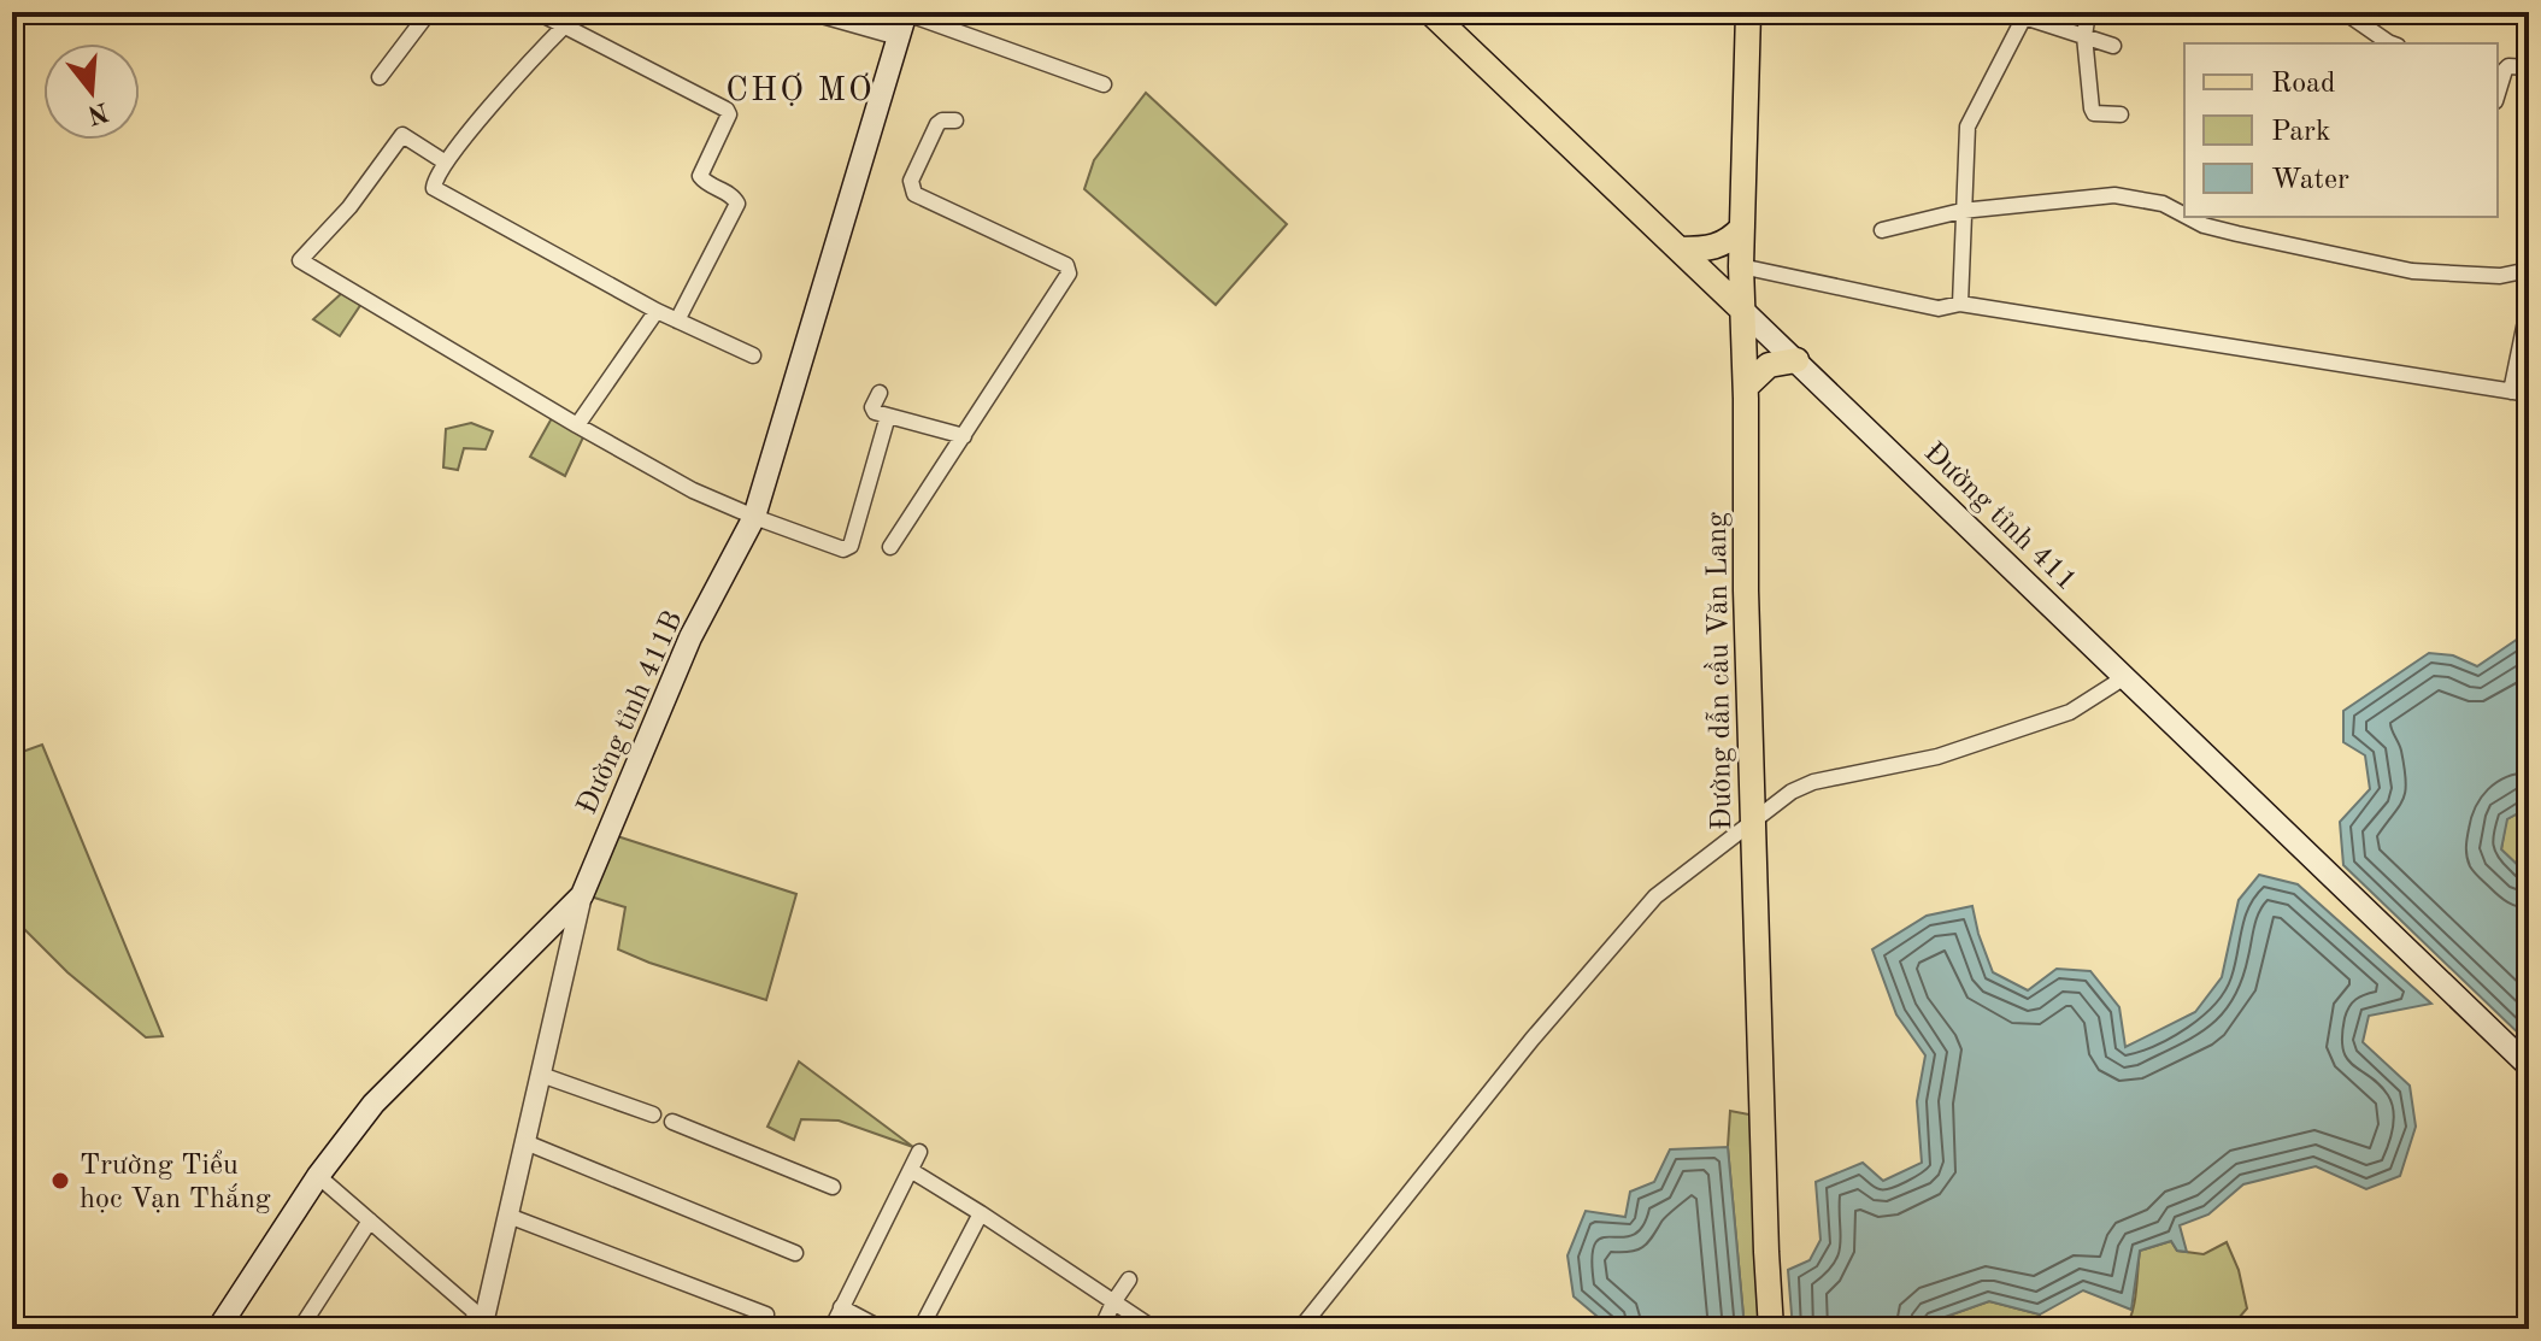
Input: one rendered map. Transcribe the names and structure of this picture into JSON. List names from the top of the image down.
{
  "streets": {
    "main road": ["Đường tỉnh 411", "Đường dẫn cầu Văn Lang", "Đường tỉnh 411B"]
  },
  "crossings": [
    ["Đường tỉnh 411", "Đường dẫn cầu Văn Lang"]
  ],
  "districts": ["CHỢ MƠ"],
  "places": ["Trường Tiểu học Vạn Thắng"],
  "legend": ["Road", "Park", "Water"],
  "north": "bottom"
}
